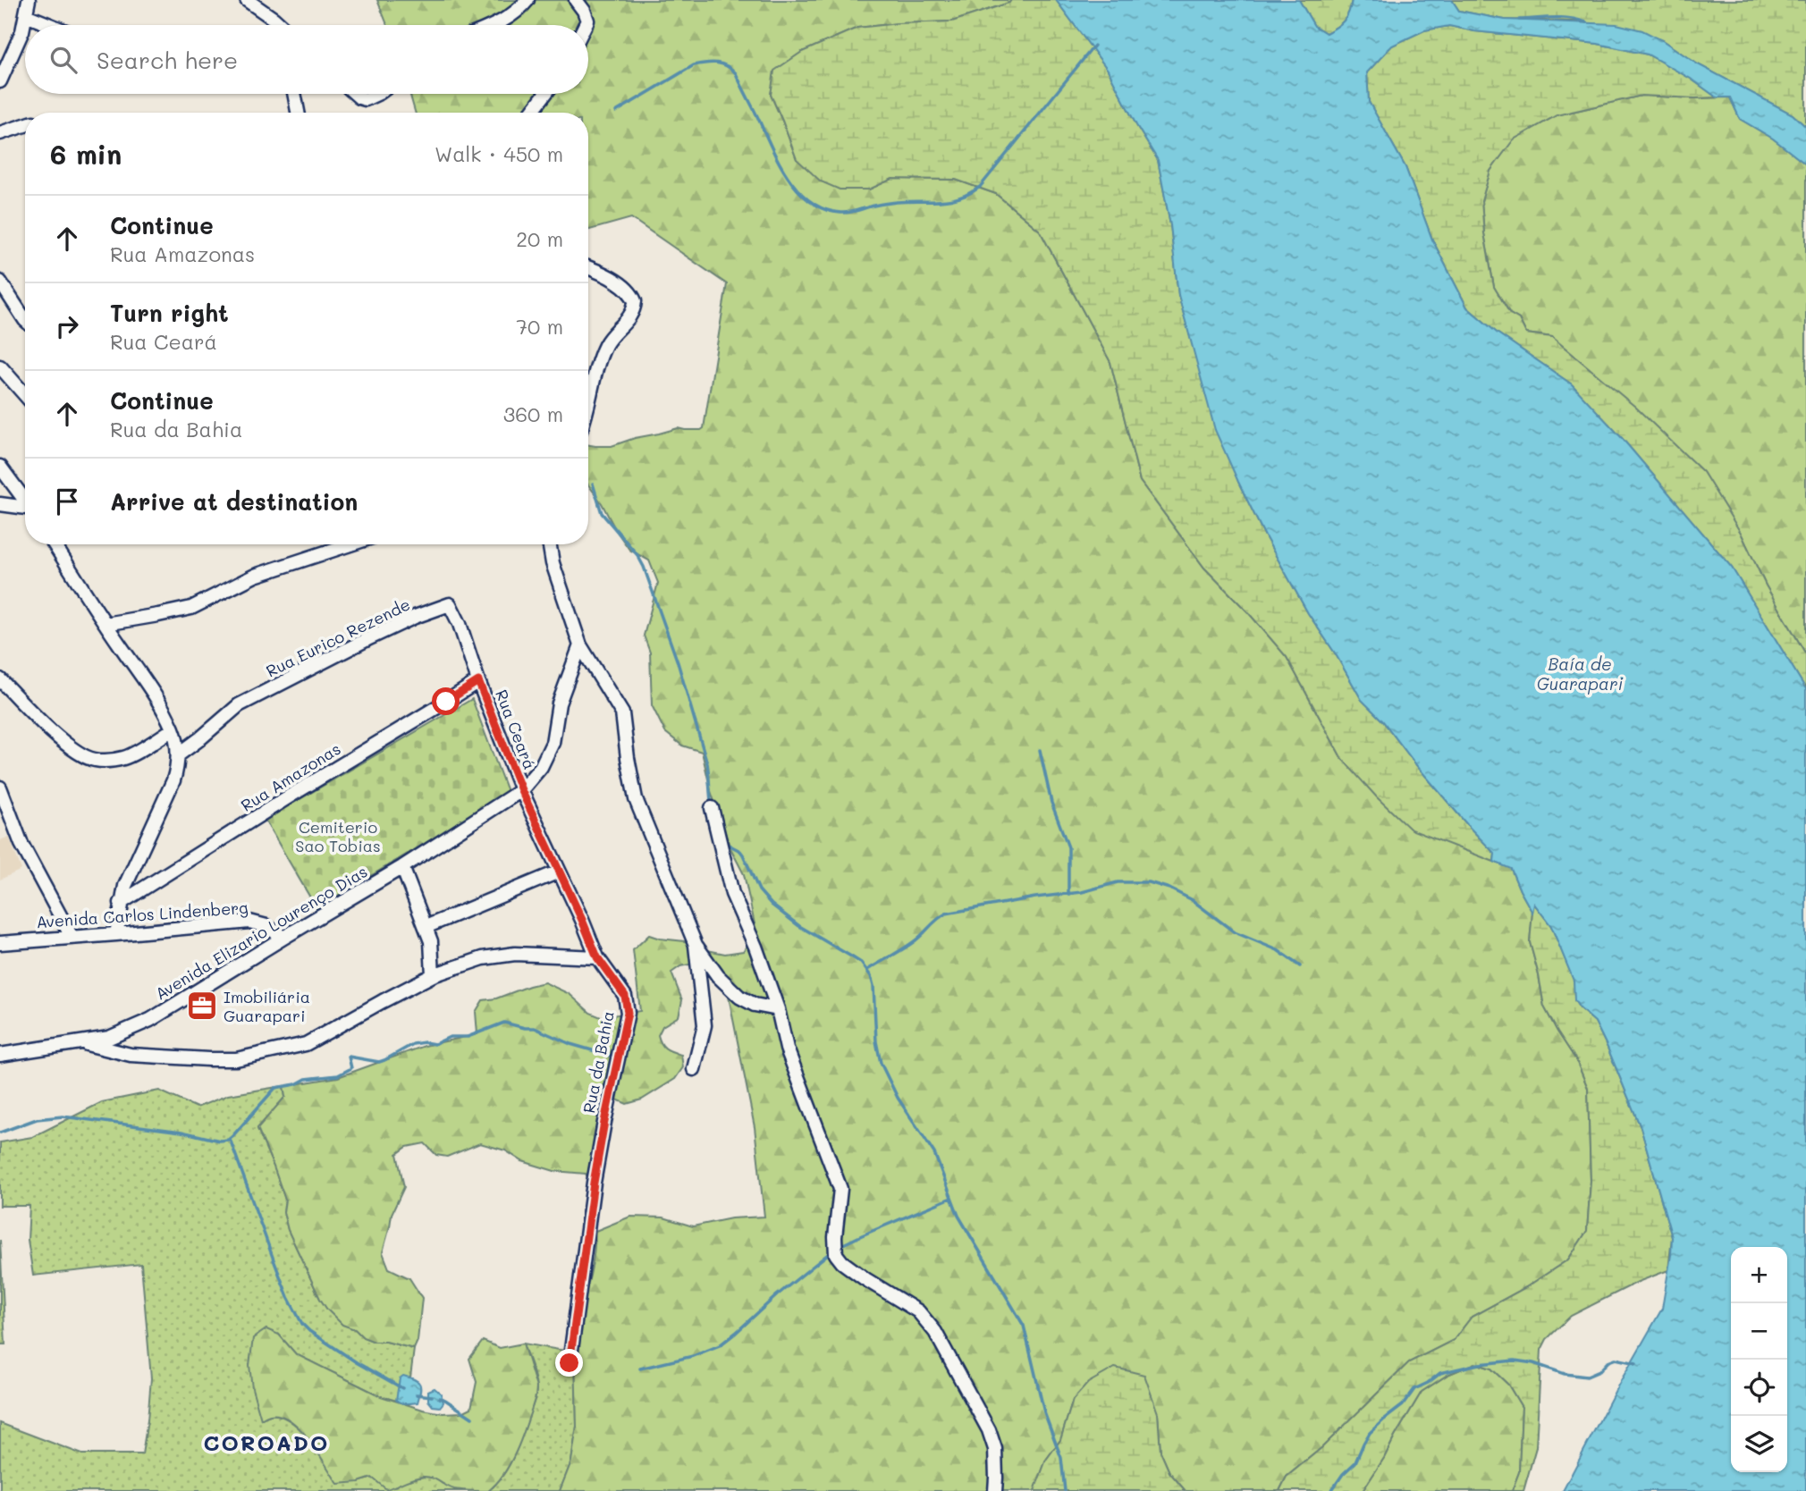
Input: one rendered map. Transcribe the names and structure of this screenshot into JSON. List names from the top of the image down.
{
  "streets": {
    "street": [
      "Rua Eurico Rezende",
      "Rua Ceará",
      "Rua Amazonas",
      "Avenida Carlos Lindenberg",
      "Avenida Elizario Lourenço Dias",
      "Rua da Bahia"
    ]
  },
  "crossings": [
    ["Rua Eurico Rezende", "Rua Ceará"],
    ["Rua Eurico Rezende", "Rua Amazonas"],
    ["Rua Ceará", "Rua Amazonas"],
    ["Rua Ceará", "Avenida Elizario Lourenço Dias"],
    ["Rua Ceará", "Rua da Bahia"],
    ["Avenida Carlos Lindenberg", "Avenida Elizario Lourenço Dias"],
    ["Avenida Elizario Lourenço Dias", "Rua da Bahia"]
  ],
  "districts": ["COROADO"],
  "water": ["Baía de Guarapari"],
  "parks": ["Cemiterio Sao Tobias"],
  "places": {
    "office": ["Imobiliária Guarapari"]
  },
  "page": {
    "search": "Search here",
    "heading": ["6 min", "Walk · 450 m"],
    "list": [
      ["Continue", "Rua Amazonas", "20 m"],
      ["Turn right", "Rua Ceará", "70 m"],
      ["Continue", "Rua da Bahia", "360 m"],
      "Arrive at destination"
    ],
    "map_buttons": ["+", "−"]
  }
}
